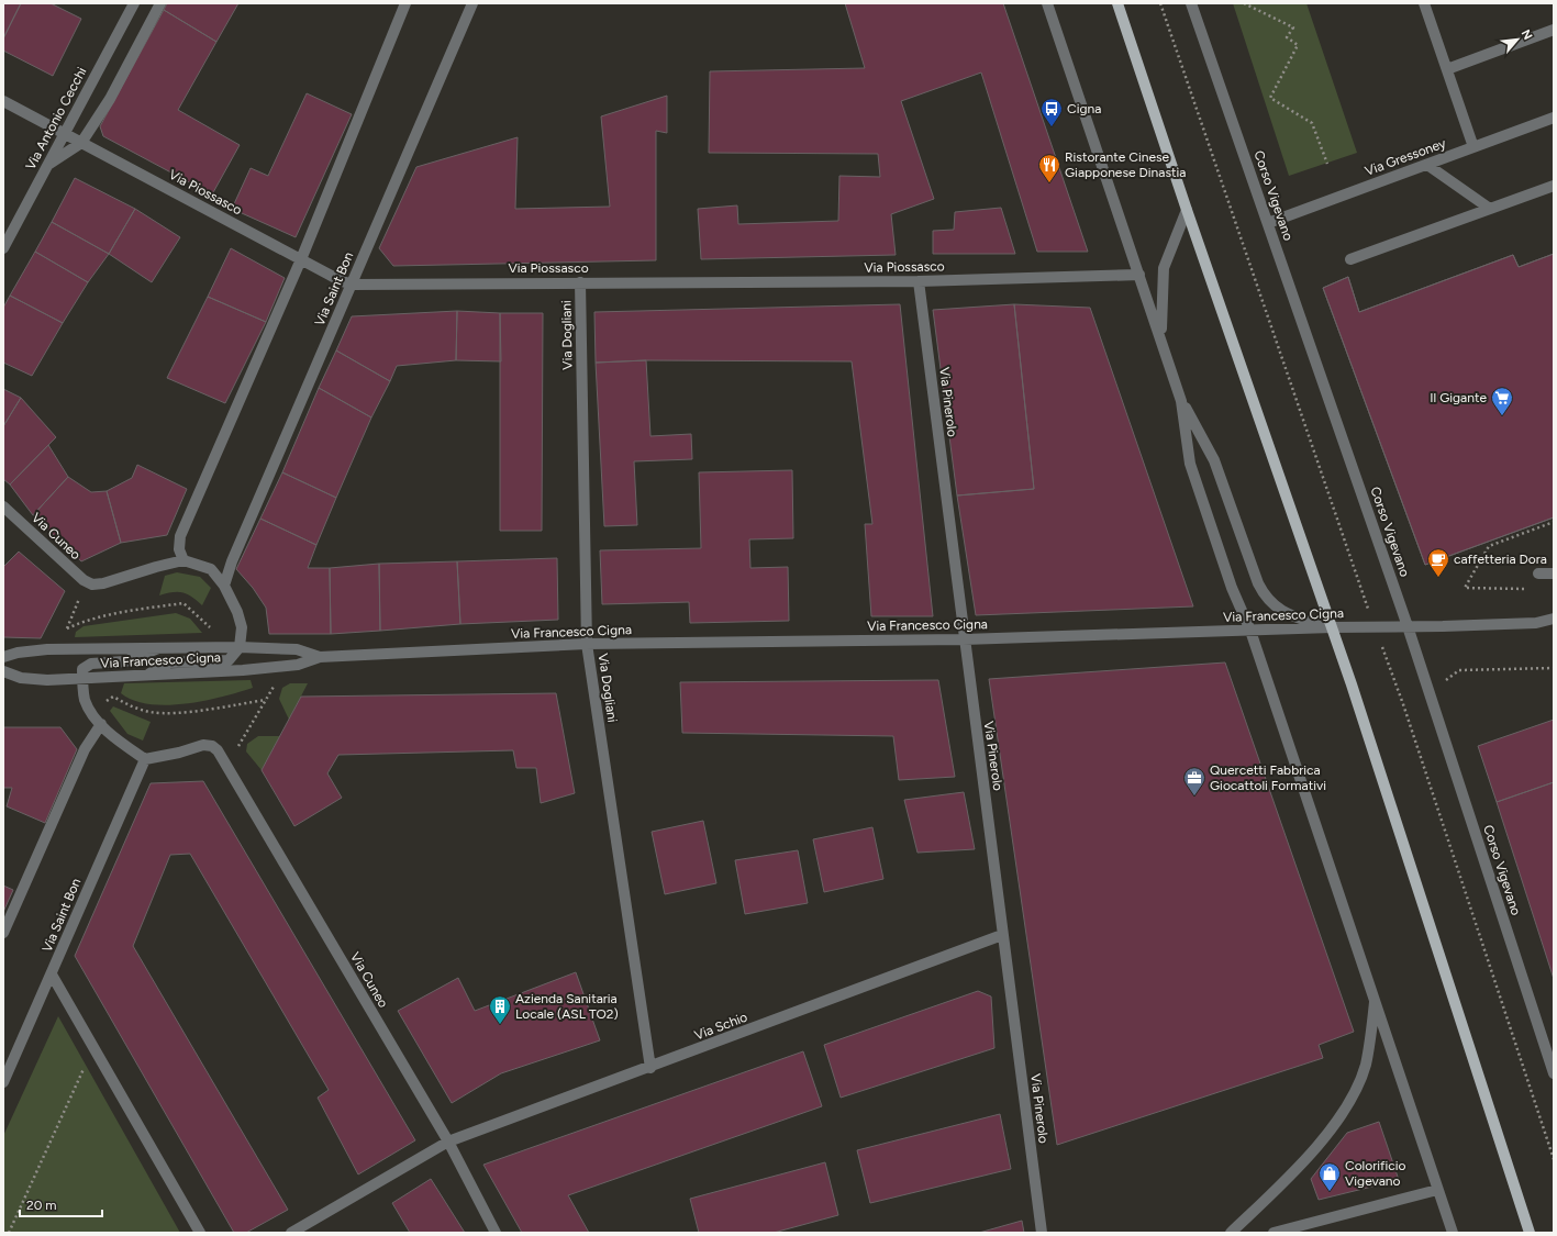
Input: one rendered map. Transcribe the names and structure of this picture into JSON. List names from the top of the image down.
{
  "streets": {
    "street": [
      "Via Antonio Cecchi",
      "Via Gressoney",
      "Via Piossasco",
      "Corso Vigevano",
      "Via Saint Bon",
      "Via Dogliani",
      "Via Pinerolo",
      "Via Cuneo",
      "Via Francesco Cigna",
      "Via Schio"
    ]
  },
  "crossings": [
    ["Via Antonio Cecchi", "Via Piossasco"],
    ["Via Gressoney", "Corso Vigevano"],
    ["Via Piossasco", "Via Saint Bon"],
    ["Via Piossasco", "Via Dogliani"],
    ["Via Piossasco", "Via Pinerolo"],
    ["Corso Vigevano", "Via Francesco Cigna"],
    ["Via Saint Bon", "Via Cuneo"],
    ["Via Dogliani", "Via Francesco Cigna"],
    ["Via Dogliani", "Via Schio"],
    ["Via Pinerolo", "Via Francesco Cigna"],
    ["Via Pinerolo", "Via Schio"],
    ["Via Cuneo", "Via Schio"]
  ],
  "places": {
    "bus stop": ["Cigna"],
    "restaurant": ["Ristorante Cinese Giapponese Dinastia"],
    "supermarket": ["Il Gigante"],
    "cafe": ["caffetteria Dora"],
    "office": ["Quercetti Fabbrica Giocattoli Formativi"],
    "building": ["Azienda Sanitaria Locale (ASL TO2)"],
    "shop": ["Colorificio Vigevano"]
  },
  "scale_bar": "20 m",
  "north": "top right"
}
